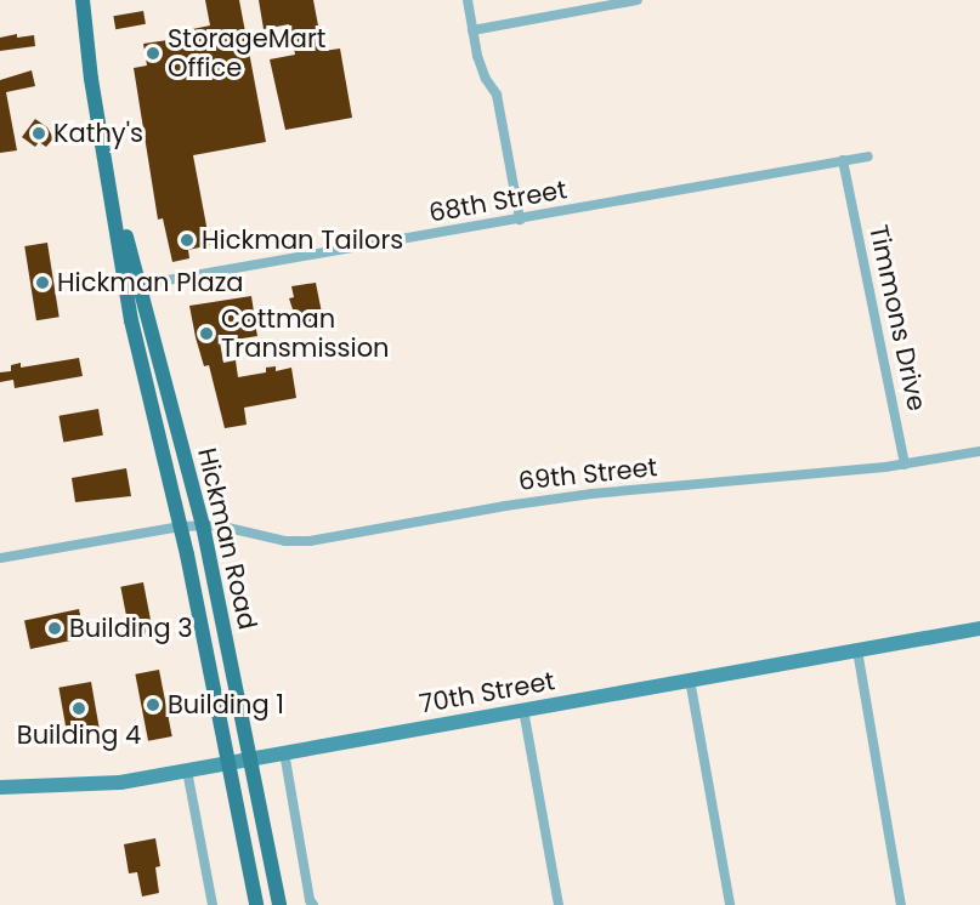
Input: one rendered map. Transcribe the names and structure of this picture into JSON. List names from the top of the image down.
{
  "streets": {
    "main road": ["Hickman Road"],
    "street": [
      "68th Street",
      "Timmons Drive",
      "69th Street",
      "70th Street"
    ]
  },
  "crossings": [
    ["68th Street", "Timmons Drive"],
    ["68th Street", "Hickman Road"],
    ["Timmons Drive", "69th Street"],
    ["69th Street", "Hickman Road"],
    ["Hickman Road", "70th Street"]
  ],
  "places": [
    "StorageMart Office",
    "Kathy's",
    "Hickman Tailors",
    "Hickman Plaza",
    "Cottman Transmission",
    "Building 3",
    "Building 1",
    "Building 4"
  ]
}
